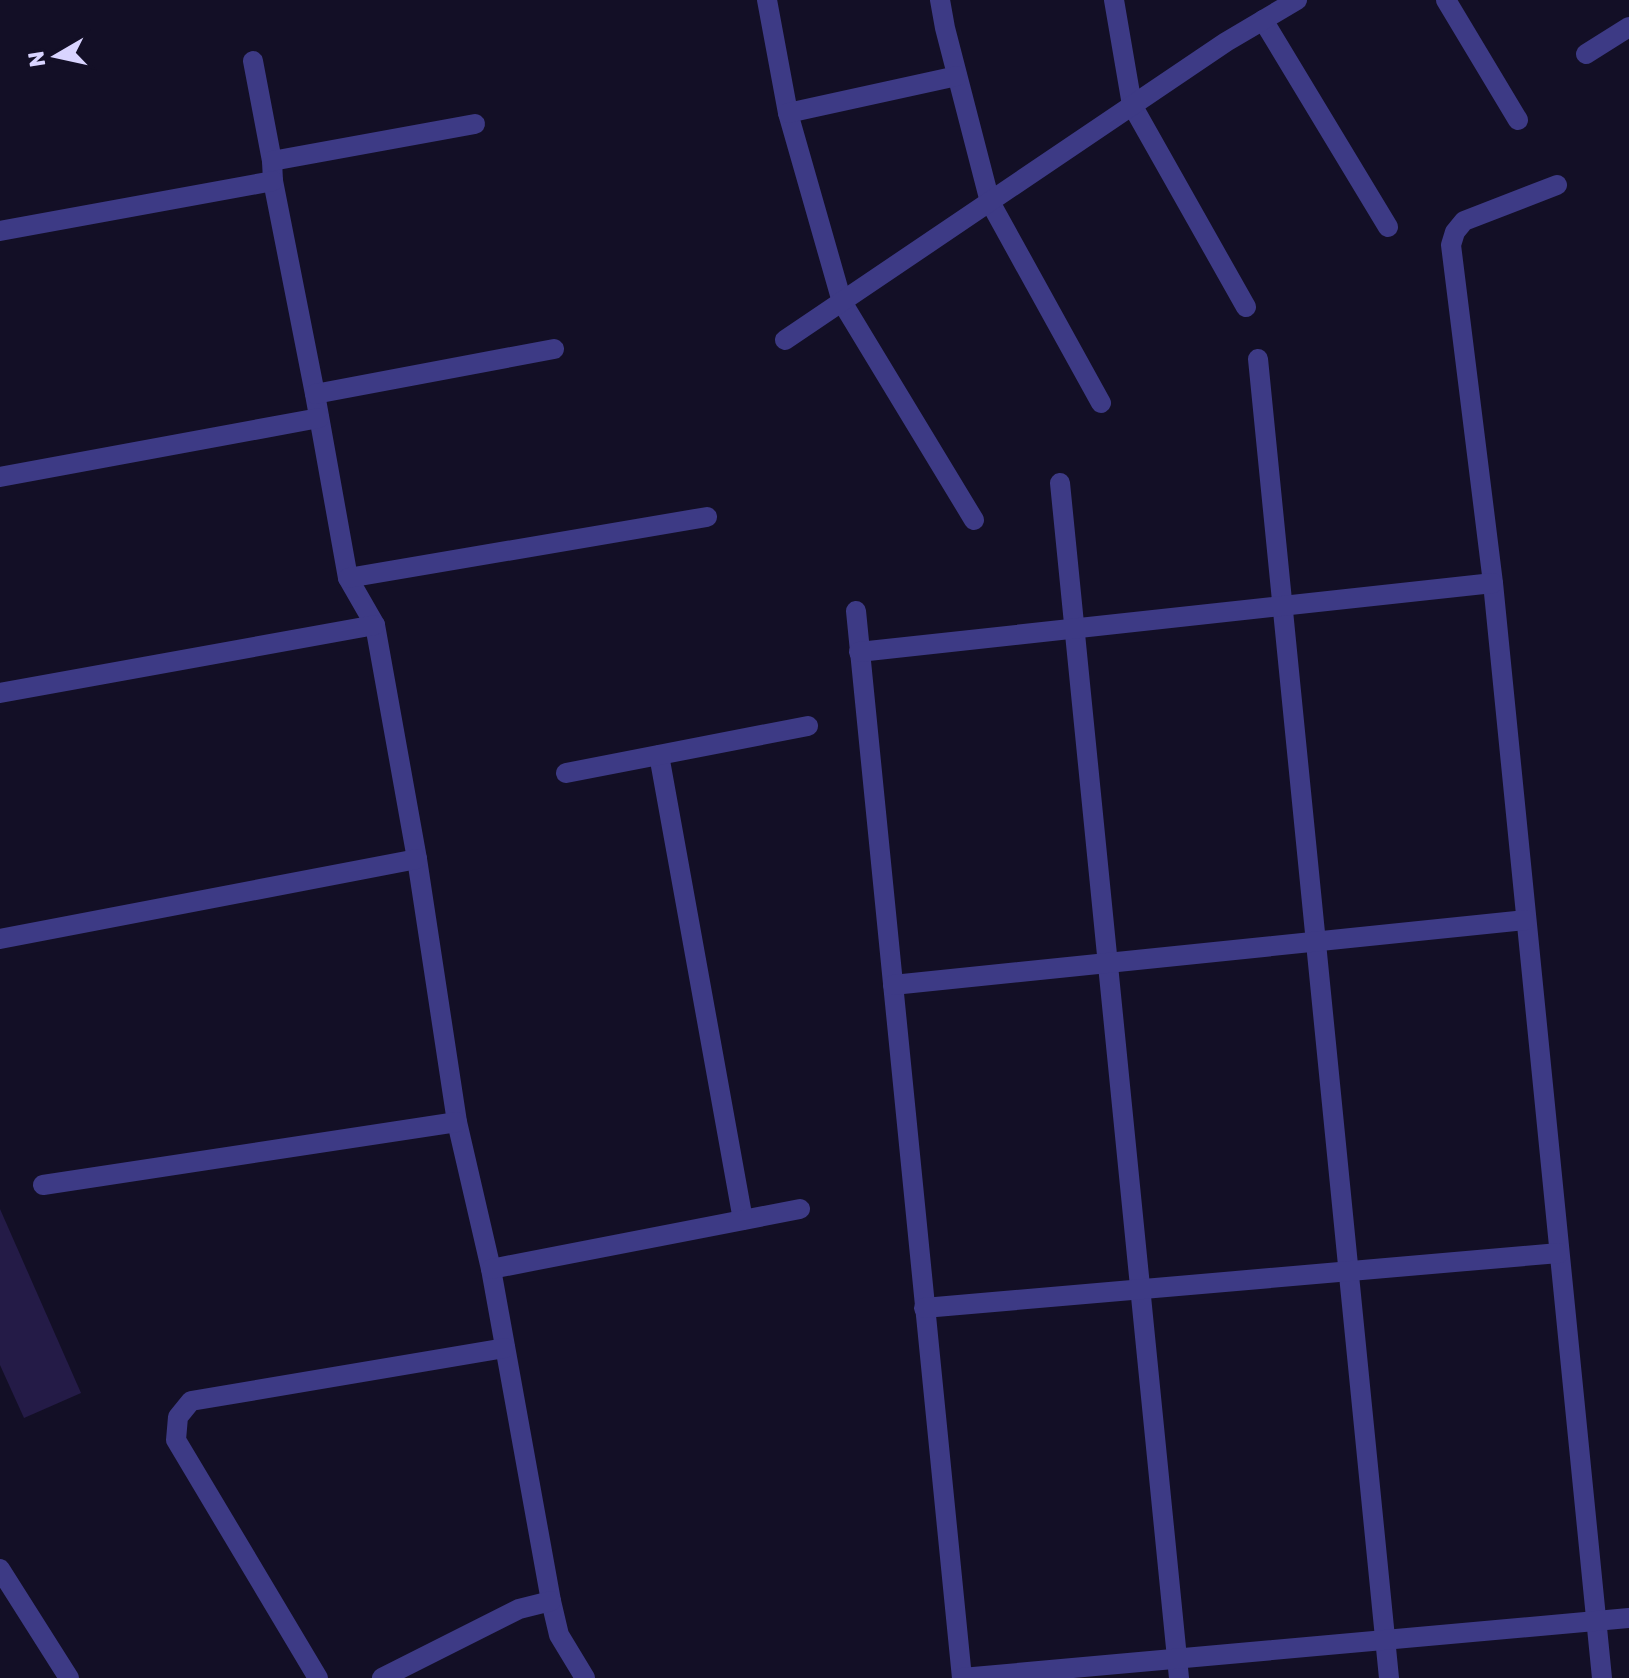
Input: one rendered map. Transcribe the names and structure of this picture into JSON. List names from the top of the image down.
{
  "north": "left"
}
